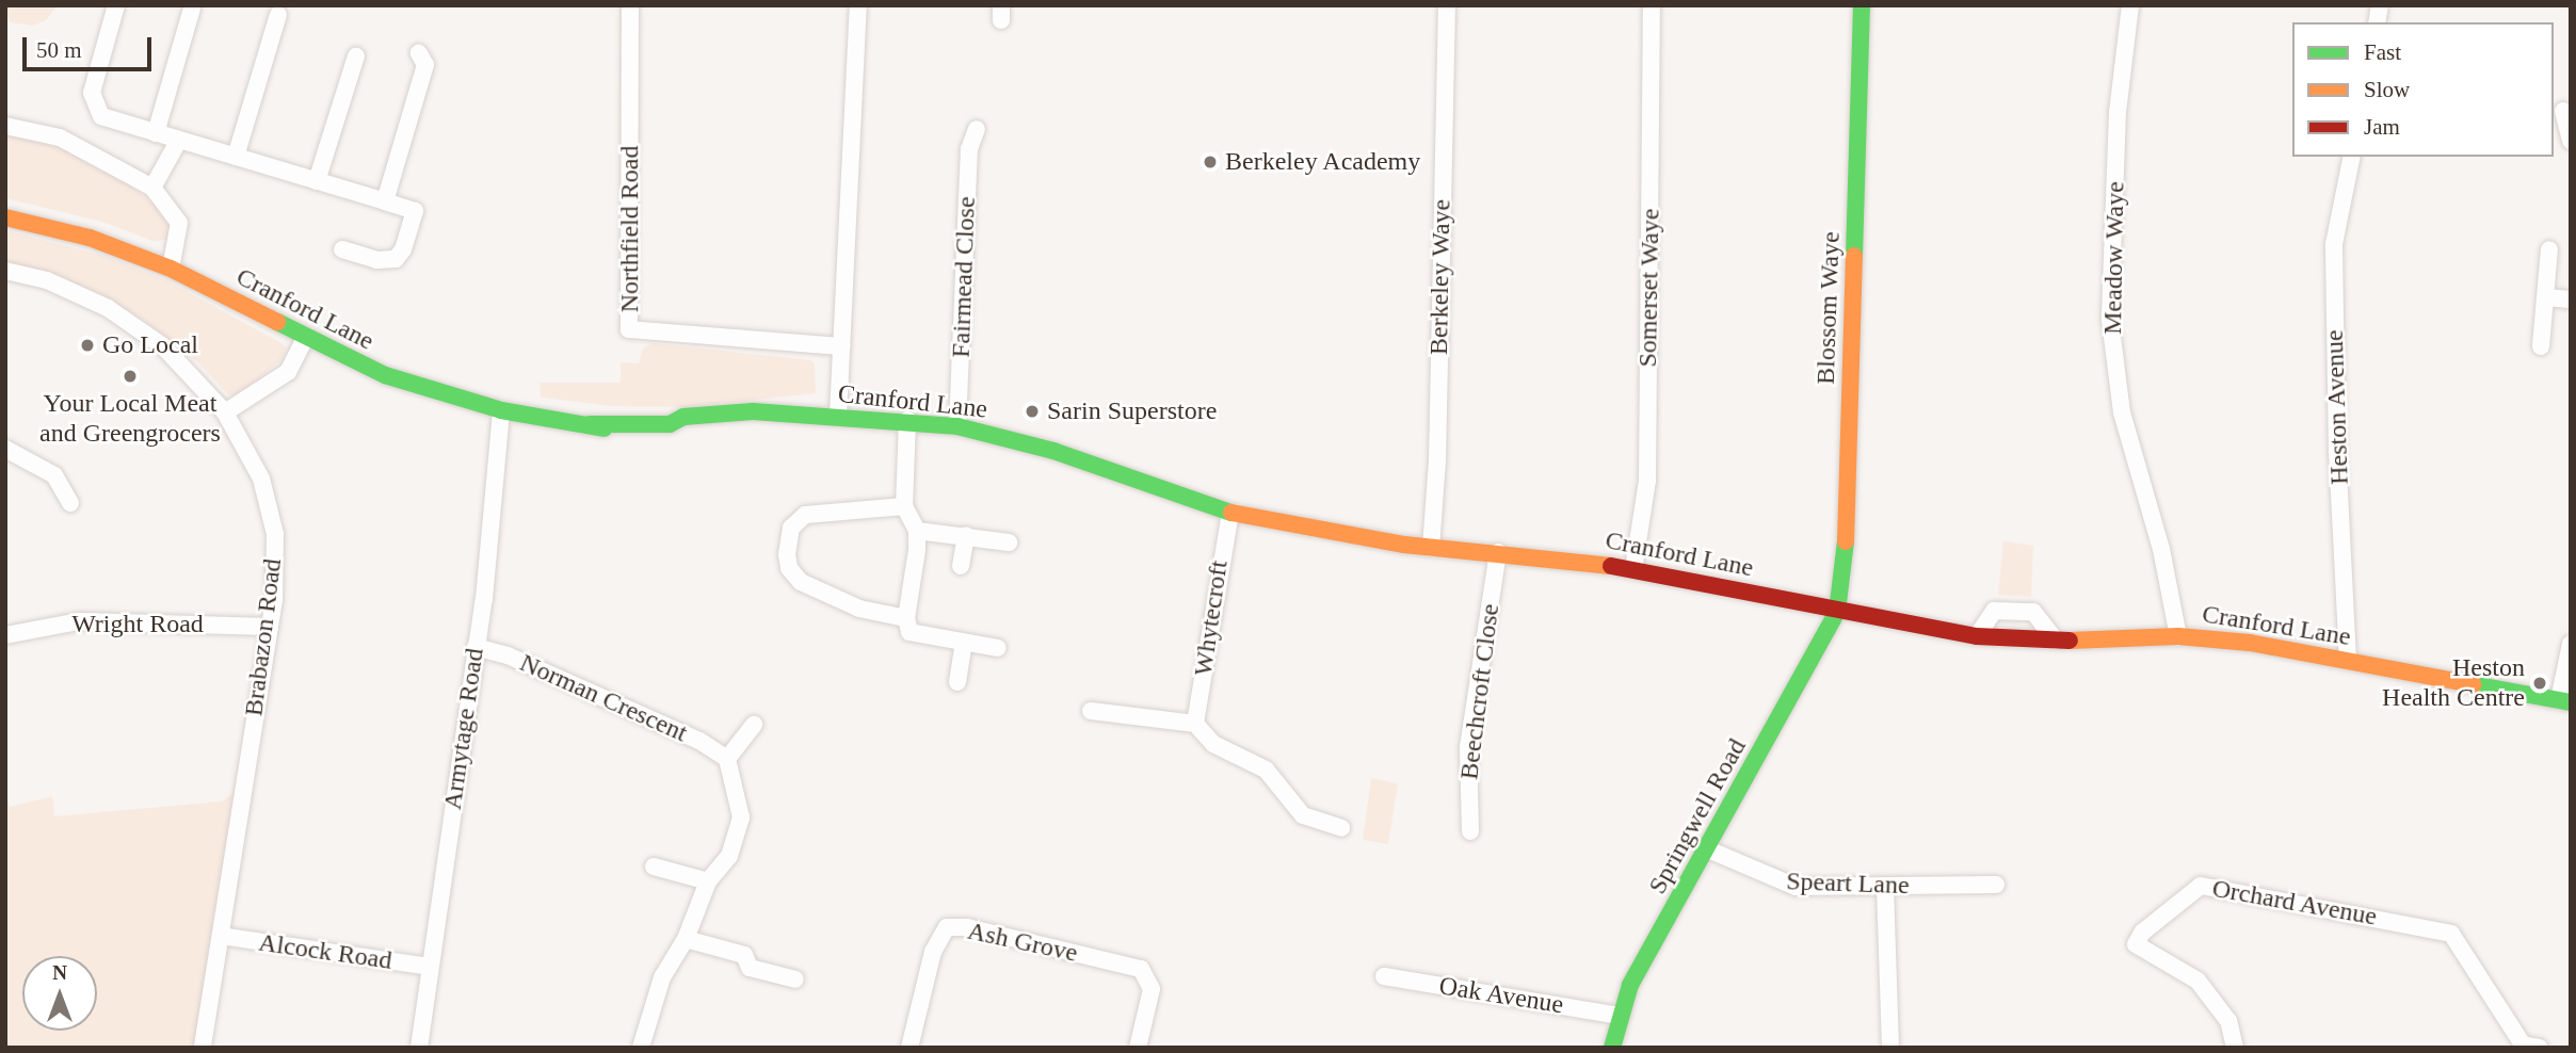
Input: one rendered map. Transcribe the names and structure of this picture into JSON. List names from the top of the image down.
{
  "streets": {
    "street": [
      "Northfield Road",
      "Meadow Waye",
      "Fairmead Close",
      "Berkeley Waye",
      "Somerset Waye",
      "Blossom Waye",
      "Cranford Lane",
      "Heston Avenue",
      "Whytecroft",
      "Wright Road",
      "Brabazon Road",
      "Beechcroft Close",
      "Norman Crescent",
      "Armytage Road",
      "Springwell Road",
      "Speart Lane",
      "Orchard Avenue",
      "Ash Grove",
      "Alcock Road",
      "Oak Avenue"
    ]
  },
  "crossings": [
    ["Meadow Waye", "Cranford Lane"],
    ["Fairmead Close", "Cranford Lane"],
    ["Berkeley Waye", "Cranford Lane"],
    ["Somerset Waye", "Cranford Lane"],
    ["Blossom Waye", "Cranford Lane"],
    ["Blossom Waye", "Springwell Road"],
    ["Cranford Lane", "Heston Avenue"],
    ["Cranford Lane", "Whytecroft"],
    ["Cranford Lane", "Beechcroft Close"],
    ["Cranford Lane", "Armytage Road"],
    ["Cranford Lane", "Springwell Road"],
    ["Wright Road", "Brabazon Road"],
    ["Brabazon Road", "Alcock Road"],
    ["Norman Crescent", "Armytage Road"],
    ["Armytage Road", "Alcock Road"],
    ["Springwell Road", "Speart Lane"],
    ["Springwell Road", "Oak Avenue"]
  ],
  "places": [
    "Berkeley Academy",
    "Go Local",
    "Your Local Meat and Greengrocers",
    "Sarin Superstore",
    "Heston Health Centre"
  ],
  "legend": ["Fast", "Slow", "Jam"],
  "scale_bar": "50 m",
  "north": "top"
}
